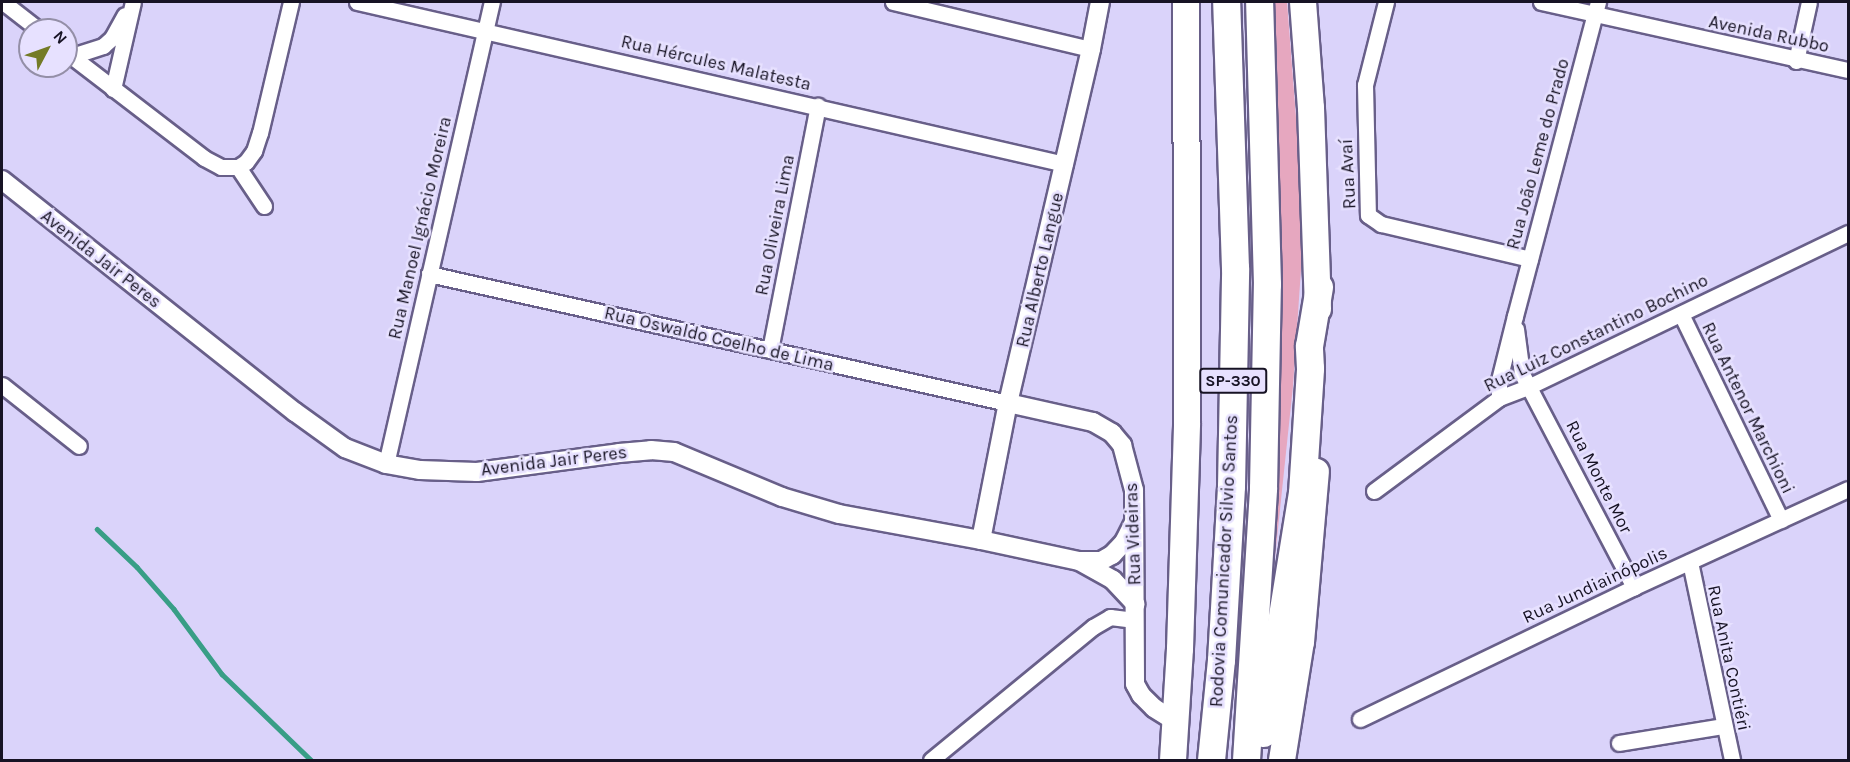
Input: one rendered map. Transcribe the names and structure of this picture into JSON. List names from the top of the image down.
{
  "streets": {
    "highway": ["SP-330", "Rodovia Comunicador Silvio Santos"],
    "street": [
      "Avenida Rubbo",
      "Rua Hércules Malatesta",
      "Rua João Leme do Prado",
      "Rua Avaí",
      "Rua Oliveira Lima",
      "Rua Manoel Ignácio Moreira",
      "Avenida Jair Peres",
      "Rua Alberto Langue",
      "Rua Luiz Constantino Bochino",
      "Rua Oswaldo Coelho de Lima",
      "Rua Antenor Marchioni",
      "Rua Monte Mor",
      "Rua Videiras",
      "Rua Jundiainópolis",
      "Rua Anita Contiéri"
    ]
  },
  "crossings": [
    ["Avenida Rubbo", "Rua João Leme do Prado"],
    ["Rua Hércules Malatesta", "Rua Oliveira Lima"],
    ["Rua Hércules Malatesta", "Rua Manoel Ignácio Moreira"],
    ["Rua Hércules Malatesta", "Rua Alberto Langue"],
    ["Rua João Leme do Prado", "Rua Avaí"],
    ["Rua João Leme do Prado", "Rua Luiz Constantino Bochino"],
    ["Rua João Leme do Prado", "Rua Monte Mor"],
    ["Rua Oliveira Lima", "Rua Oswaldo Coelho de Lima"],
    ["Rua Manoel Ignácio Moreira", "Avenida Jair Peres"],
    ["Rua Manoel Ignácio Moreira", "Rua Oswaldo Coelho de Lima"],
    ["Avenida Jair Peres", "Rua Alberto Langue"],
    ["Avenida Jair Peres", "Rua Oswaldo Coelho de Lima"],
    ["Avenida Jair Peres", "Rua Videiras"],
    ["Rua Alberto Langue", "Rua Oswaldo Coelho de Lima"],
    ["Rua Alberto Langue", "Rua Videiras"],
    ["Rua Luiz Constantino Bochino", "Rua Antenor Marchioni"],
    ["Rua Luiz Constantino Bochino", "Rua Monte Mor"],
    ["Rua Oswaldo Coelho de Lima", "Rua Videiras"],
    ["Rua Antenor Marchioni", "Rua Jundiainópolis"],
    ["Rua Monte Mor", "Rua Jundiainópolis"],
    ["Rua Jundiainópolis", "Rua Anita Contiéri"]
  ],
  "north": "top right"
}
